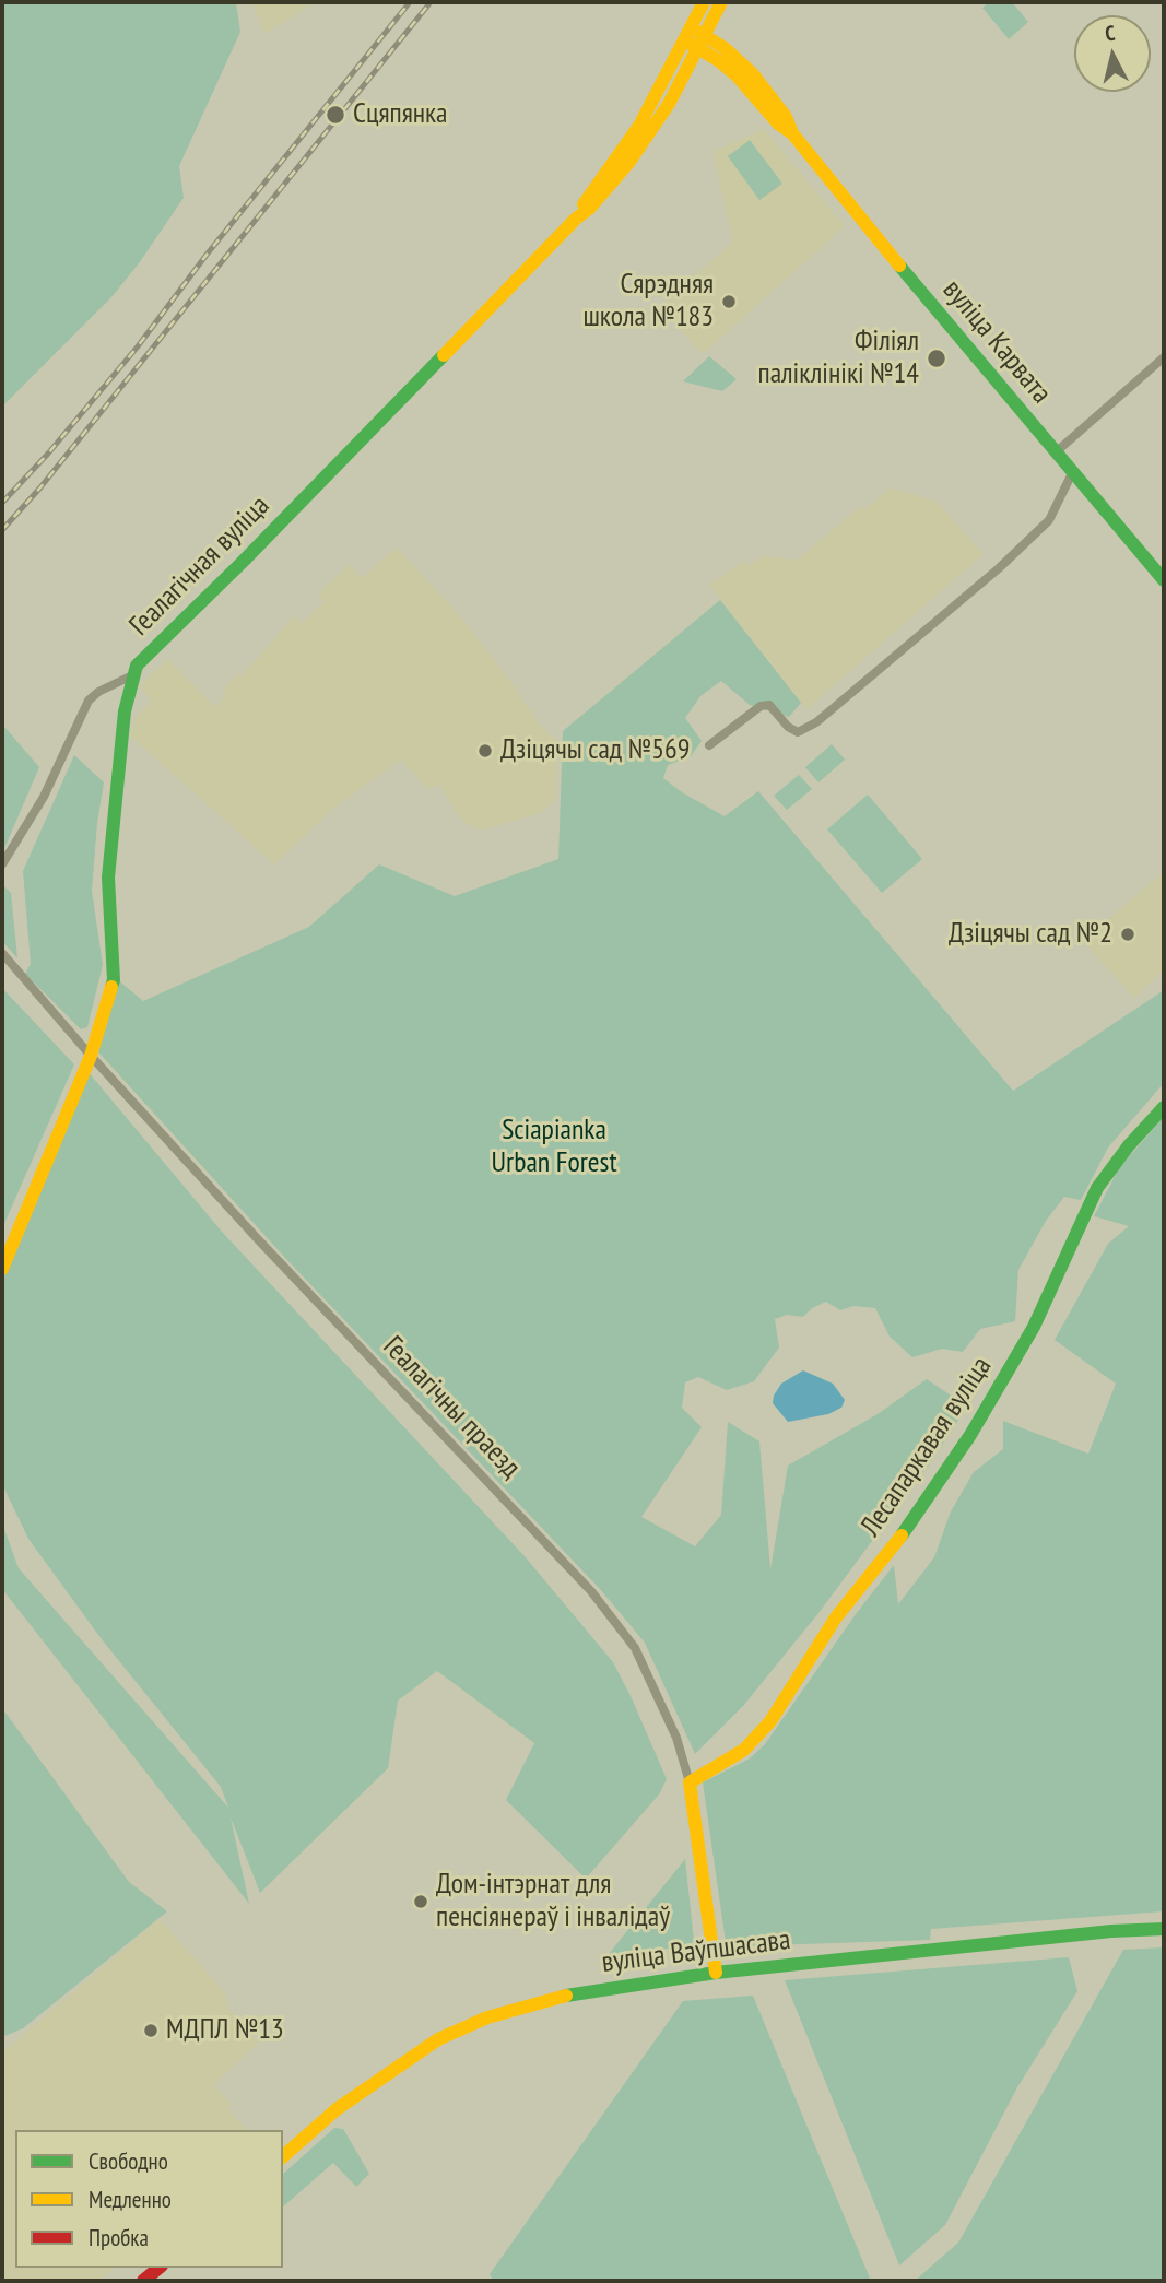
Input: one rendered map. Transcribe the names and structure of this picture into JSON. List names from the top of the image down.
{
  "streets": {
    "street": [
      "вуліца Карвата",
      "Геалагічная вуліца",
      "Геалагічны праезд",
      "Лесапаркавая вуліца",
      "вуліца Ваўпшасава"
    ]
  },
  "crossings": [
    ["вуліца Карвата", "Геалагічная вуліца"],
    ["Геалагічная вуліца", "Геалагічны праезд"],
    ["Геалагічны праезд", "Лесапаркавая вуліца"],
    ["Геалагічны праезд", "вуліца Ваўпшасава"]
  ],
  "parks": ["Sciapianka Urban Forest"],
  "places": [
    "Сцяпянка",
    "Сярэдняя школа №183",
    "Філіял паліклінікі №14",
    "Дзіцячы сад №569",
    "Дзіцячы сад №2",
    "Дом-інтэрнат для пенсіянераў і інвалідаў",
    "МДПЛ №13"
  ],
  "legend": ["Свободно", "Медленно", "Пробка"],
  "north": "top"
}
